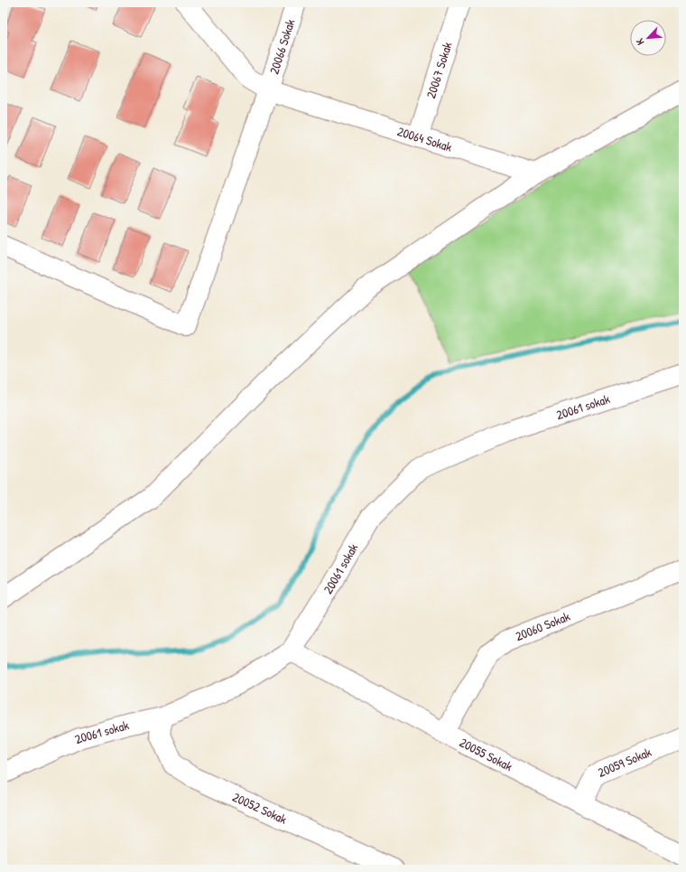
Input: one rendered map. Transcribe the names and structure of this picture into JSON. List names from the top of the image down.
{
  "streets": {
    "street": [
      "20066 Sokak",
      "20067 Sokak",
      "20064 Sokak",
      "20061 sokak",
      "20060 Sokak",
      "20055 Sokak",
      "20059 Sokak",
      "20052 Sokak"
    ]
  },
  "crossings": [
    ["20066 Sokak", "20064 Sokak"],
    ["20067 Sokak", "20064 Sokak"],
    ["20061 sokak", "20055 Sokak"],
    ["20061 sokak", "20052 Sokak"],
    ["20060 Sokak", "20055 Sokak"],
    ["20055 Sokak", "20059 Sokak"]
  ],
  "north": "bottom left"
}
